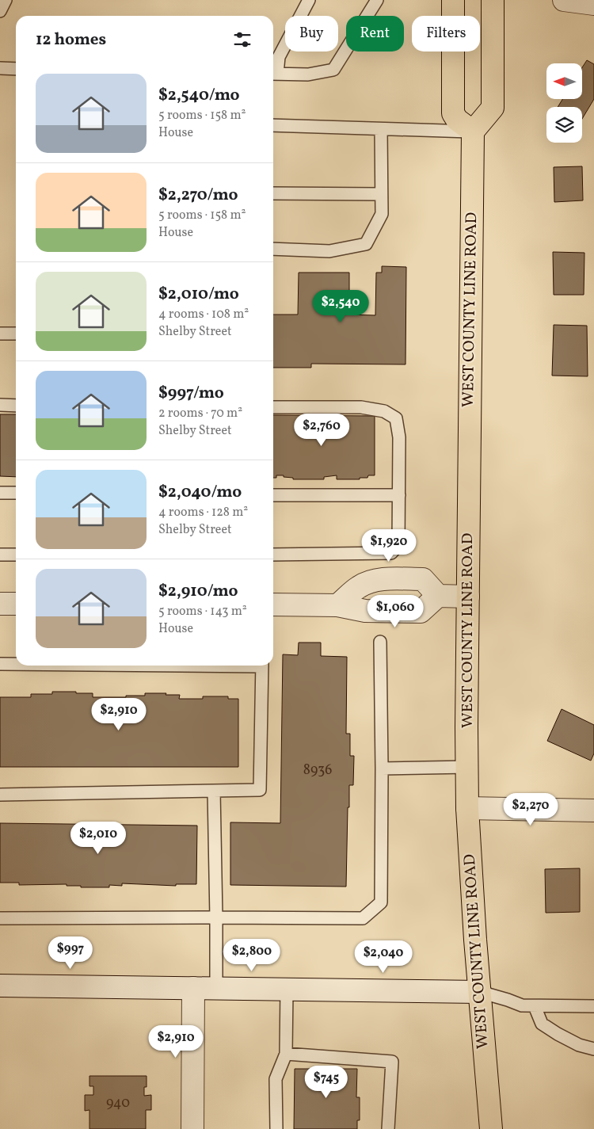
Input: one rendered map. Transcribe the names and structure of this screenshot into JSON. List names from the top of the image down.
{
  "streets": {
    "main road": ["WEST COUNTY LINE ROAD"]
  },
  "house_numbers": ["8936", "940"],
  "north": "left",
  "page": {
    "chip": ["Buy", "Rent", "Filters"],
    "heading": "12 homes",
    "list": [
      {
        "name": "$2,540/mo",
        "note": "5 rooms · 158 m² · House"
      },
      {
        "name": "$2,270/mo",
        "note": "5 rooms · 158 m² · House"
      },
      {
        "name": "$2,010/mo",
        "note": "4 rooms · 108 m² · Shelby Street"
      },
      {
        "name": "$997/mo",
        "note": "2 rooms · 70 m² · Shelby Street"
      },
      {
        "name": "$2,040/mo",
        "note": "4 rooms · 128 m² · Shelby Street"
      },
      {
        "name": "$2,910/mo",
        "note": "5 rooms · 143 m² · House"
      }
    ],
    "price": [
      "$2,540",
      "$2,760",
      "$1,920",
      "$1,060",
      "$2,910",
      "$2,270",
      "$2,010",
      "$997",
      "$2,800",
      "$2,040",
      "$2,910",
      "$745"
    ]
  }
}
